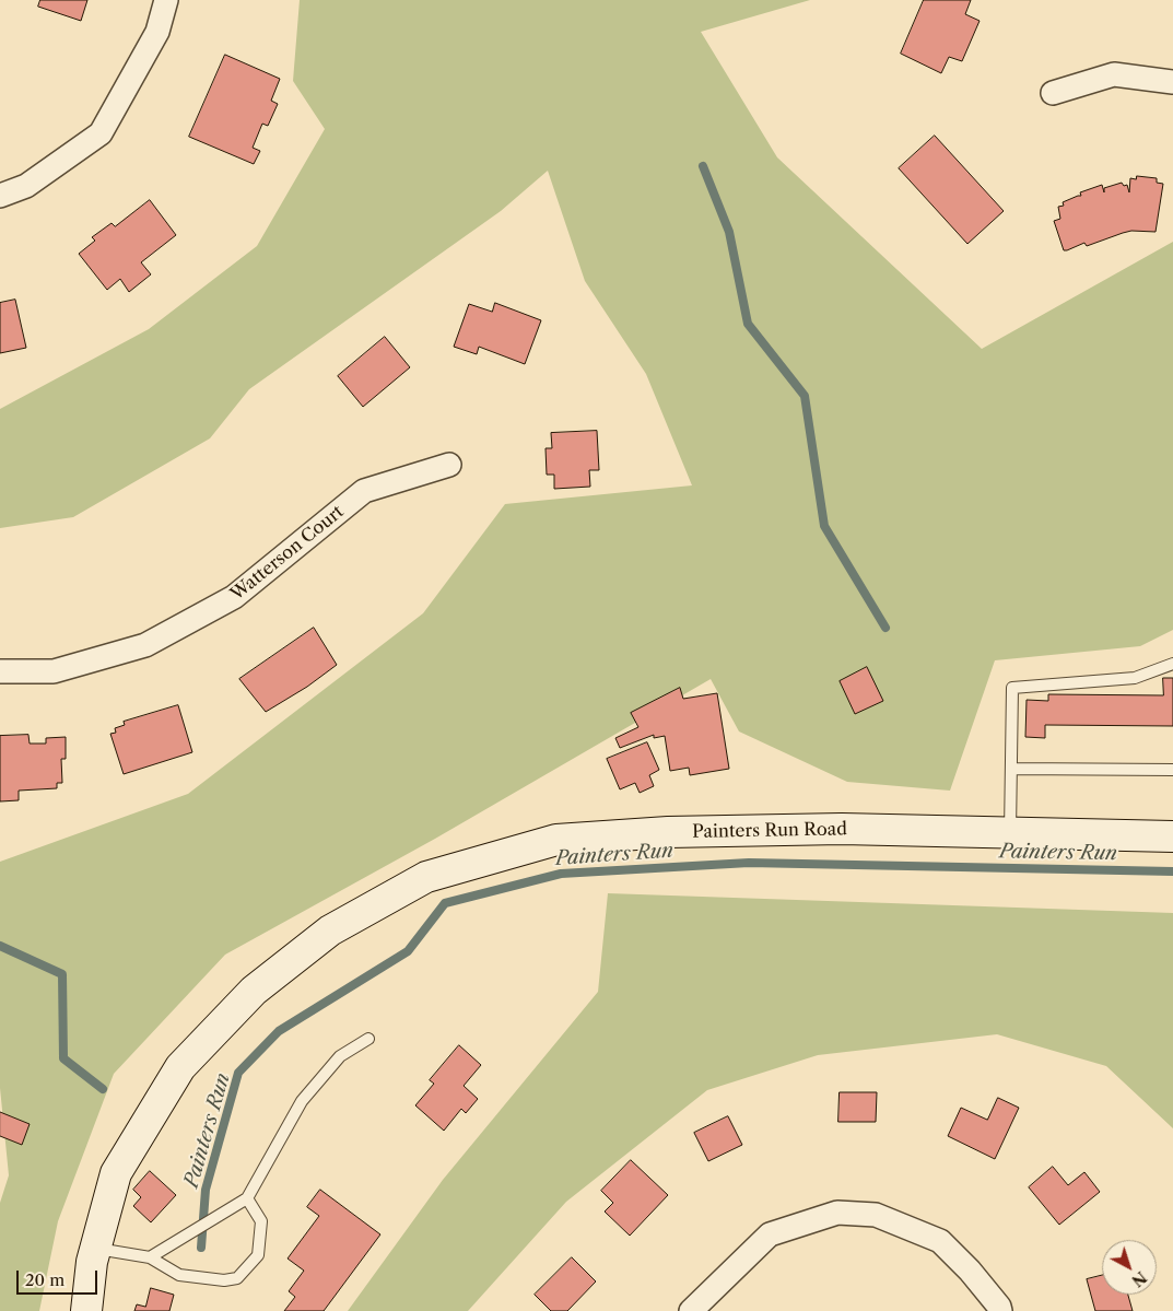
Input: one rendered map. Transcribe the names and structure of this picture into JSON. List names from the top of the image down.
{
  "streets": {
    "street": ["Watterson Court", "Painters Run Road"]
  },
  "water": ["Painters Run"],
  "scale_bar": "20 m",
  "north": "bottom right"
}
